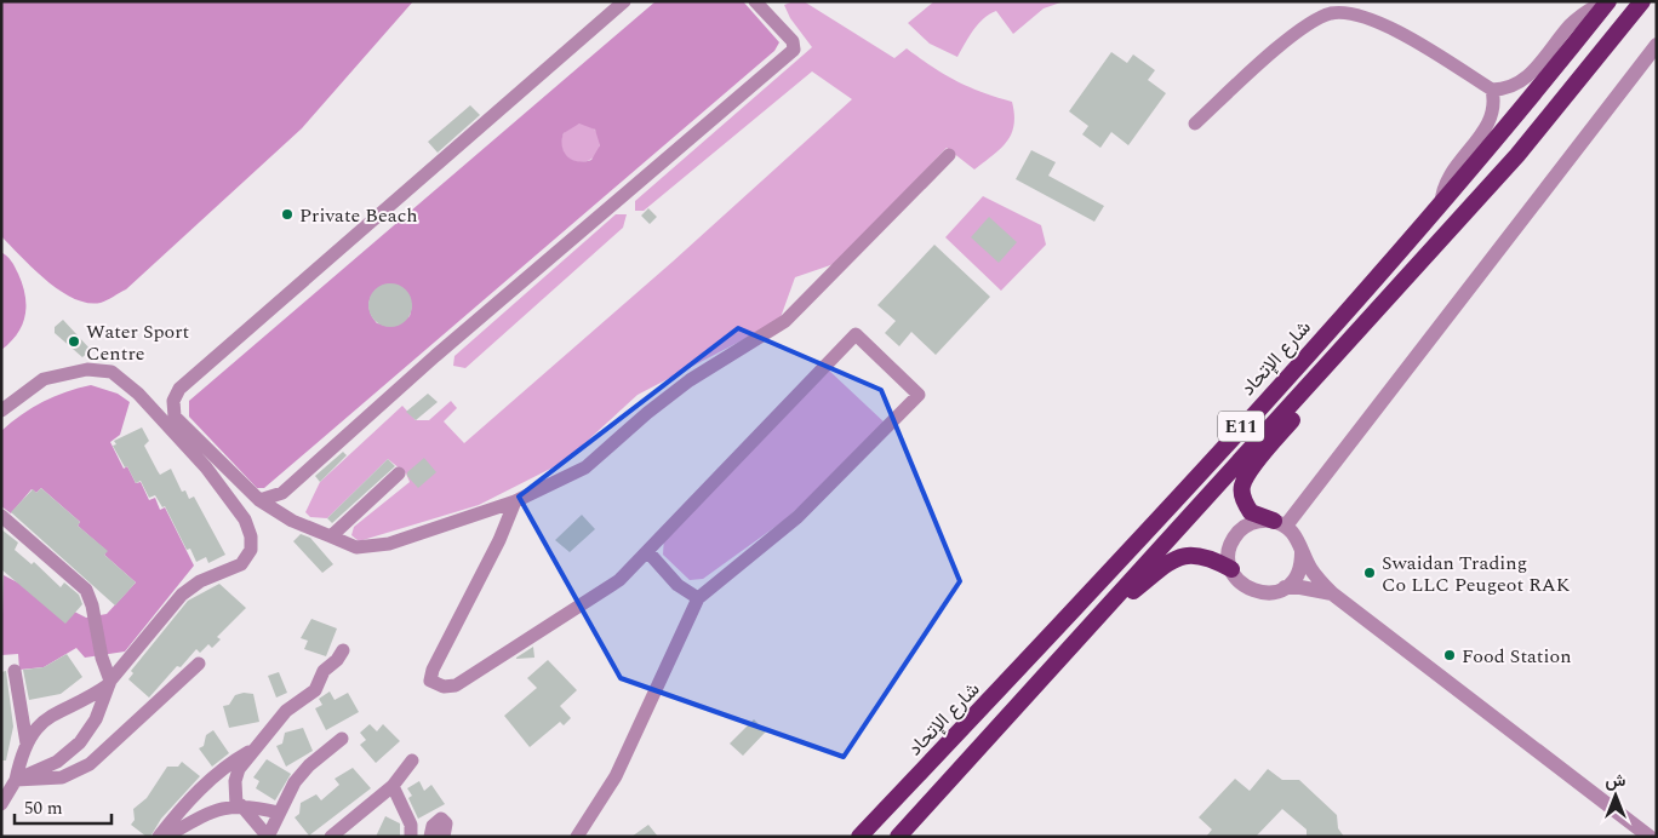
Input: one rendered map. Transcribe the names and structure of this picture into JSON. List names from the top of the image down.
{
  "streets": {
    "highway": ["شارع الإتحاد", "E11"]
  },
  "places": [
    "Private Beach",
    "Water Sport Centre",
    "Swaidan Trading Co LLC Peugeot RAK",
    "Food Station"
  ],
  "scale_bar": "50 m",
  "north": "top"
}
